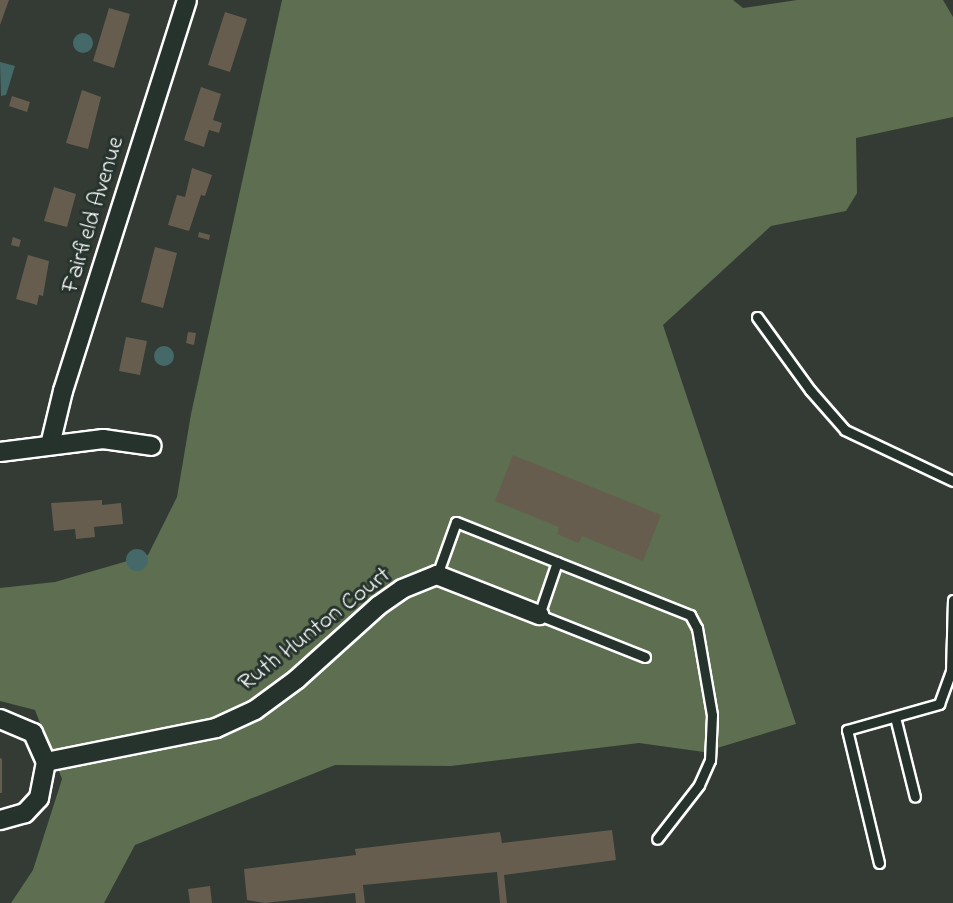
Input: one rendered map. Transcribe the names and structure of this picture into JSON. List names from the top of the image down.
{
  "streets": {
    "street": ["Fairfield Avenue", "Ruth Hunton Court"]
  }
}
